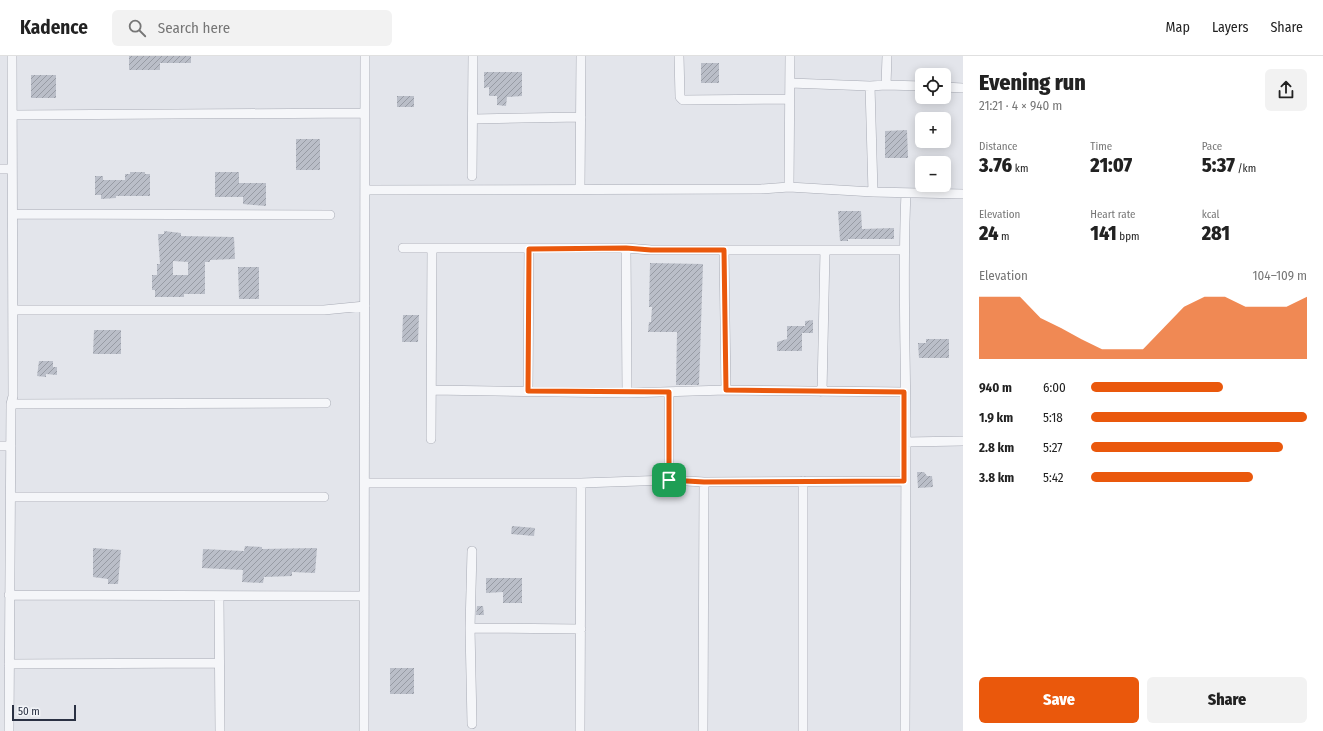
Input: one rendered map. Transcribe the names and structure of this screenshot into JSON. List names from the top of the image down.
{
  "scale_bar": "50 m",
  "page": {
    "header": "Kadence",
    "search": "Search here",
    "nav": ["Map", "Layers", "Share"],
    "heading": ["Evening run", "21:21 · 4 × 940 m"],
    "map_buttons": ["+", "−"],
    "stats": [
      ["Distance", "3.76 km"],
      ["Time", "21:07"],
      ["Pace", "5:37 /km"],
      ["Elevation", "24 m"],
      ["Heart rate", "141 bpm"],
      ["kcal", "281"]
    ],
    "chart": ["Elevation", "104–109 m"],
    "list": [
      {
        "name": "940 m",
        "note": "6:00"
      },
      {
        "name": "1.9 km",
        "note": "5:18"
      },
      {
        "name": "2.8 km",
        "note": "5:27"
      },
      {
        "name": "3.8 km",
        "note": "5:42"
      }
    ],
    "buttons": ["Save", "Share"],
    "scale": "50 m"
  }
}
